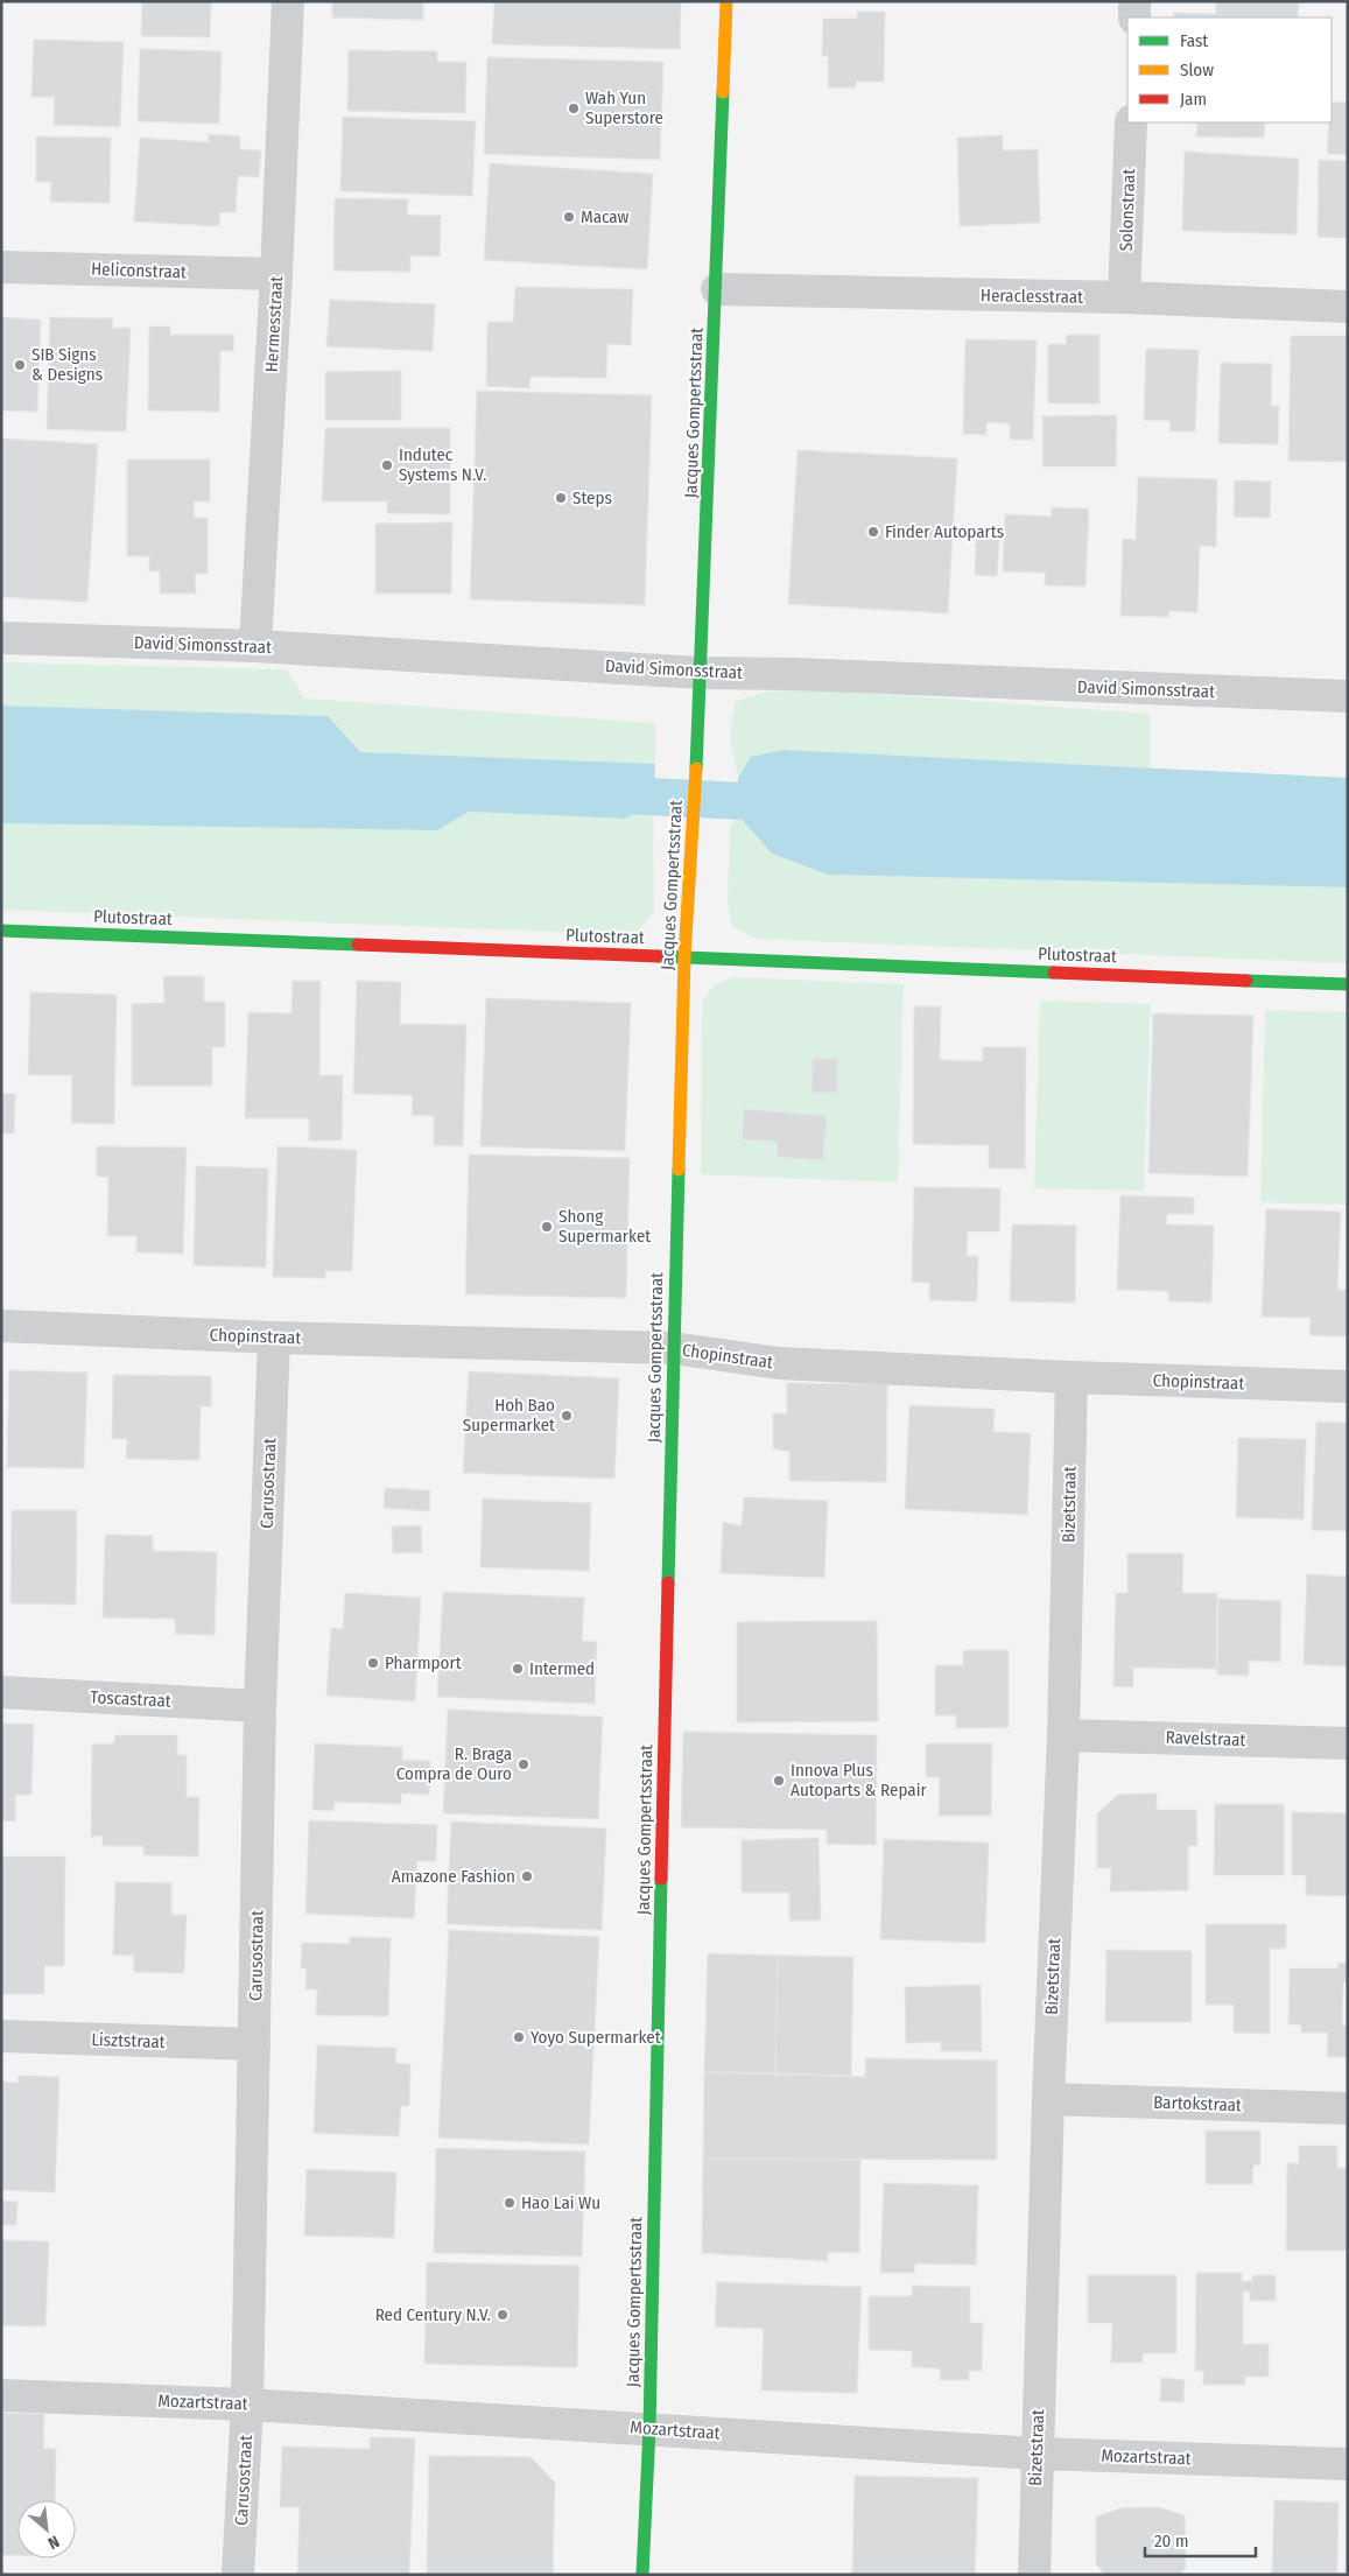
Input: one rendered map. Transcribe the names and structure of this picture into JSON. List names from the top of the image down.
{
  "streets": {
    "street": [
      "Solonstraat",
      "Heliconstraat",
      "Heraclesstraat",
      "Hermesstraat",
      "Jacques Gompertsstraat",
      "David Simonsstraat",
      "Plutostraat",
      "Chopinstraat",
      "Carusostraat",
      "Bizetstraat",
      "Toscastraat",
      "Ravelstraat",
      "Lisztstraat",
      "Bartokstraat",
      "Mozartstraat"
    ]
  },
  "crossings": [
    ["Solonstraat", "Heraclesstraat"],
    ["Heliconstraat", "Hermesstraat"],
    ["Heraclesstraat", "Jacques Gompertsstraat"],
    ["Hermesstraat", "David Simonsstraat"],
    ["Jacques Gompertsstraat", "David Simonsstraat"],
    ["Jacques Gompertsstraat", "Plutostraat"],
    ["Jacques Gompertsstraat", "Chopinstraat"],
    ["Jacques Gompertsstraat", "Mozartstraat"],
    ["Chopinstraat", "Carusostraat"],
    ["Chopinstraat", "Bizetstraat"],
    ["Carusostraat", "Toscastraat"],
    ["Carusostraat", "Lisztstraat"],
    ["Carusostraat", "Mozartstraat"],
    ["Bizetstraat", "Ravelstraat"],
    ["Bizetstraat", "Bartokstraat"],
    ["Bizetstraat", "Mozartstraat"]
  ],
  "places": [
    "Wah Yun Superstore",
    "Macaw",
    "SIB Signs & Designs",
    "Indutec Systems N.V.",
    "Steps",
    "Finder Autoparts",
    "Shong Supermarket",
    "Hoh Bao Supermarket",
    "Pharmport",
    "Intermed",
    "R. Braga Compra de Ouro",
    "Innova Plus Autoparts & Repair",
    "Amazone Fashion",
    "Yoyo Supermarket",
    "Hao Lai Wu",
    "Red Century N.V."
  ],
  "legend": ["Fast", "Slow", "Jam"],
  "scale_bar": "20 m",
  "north": "bottom right"
}
